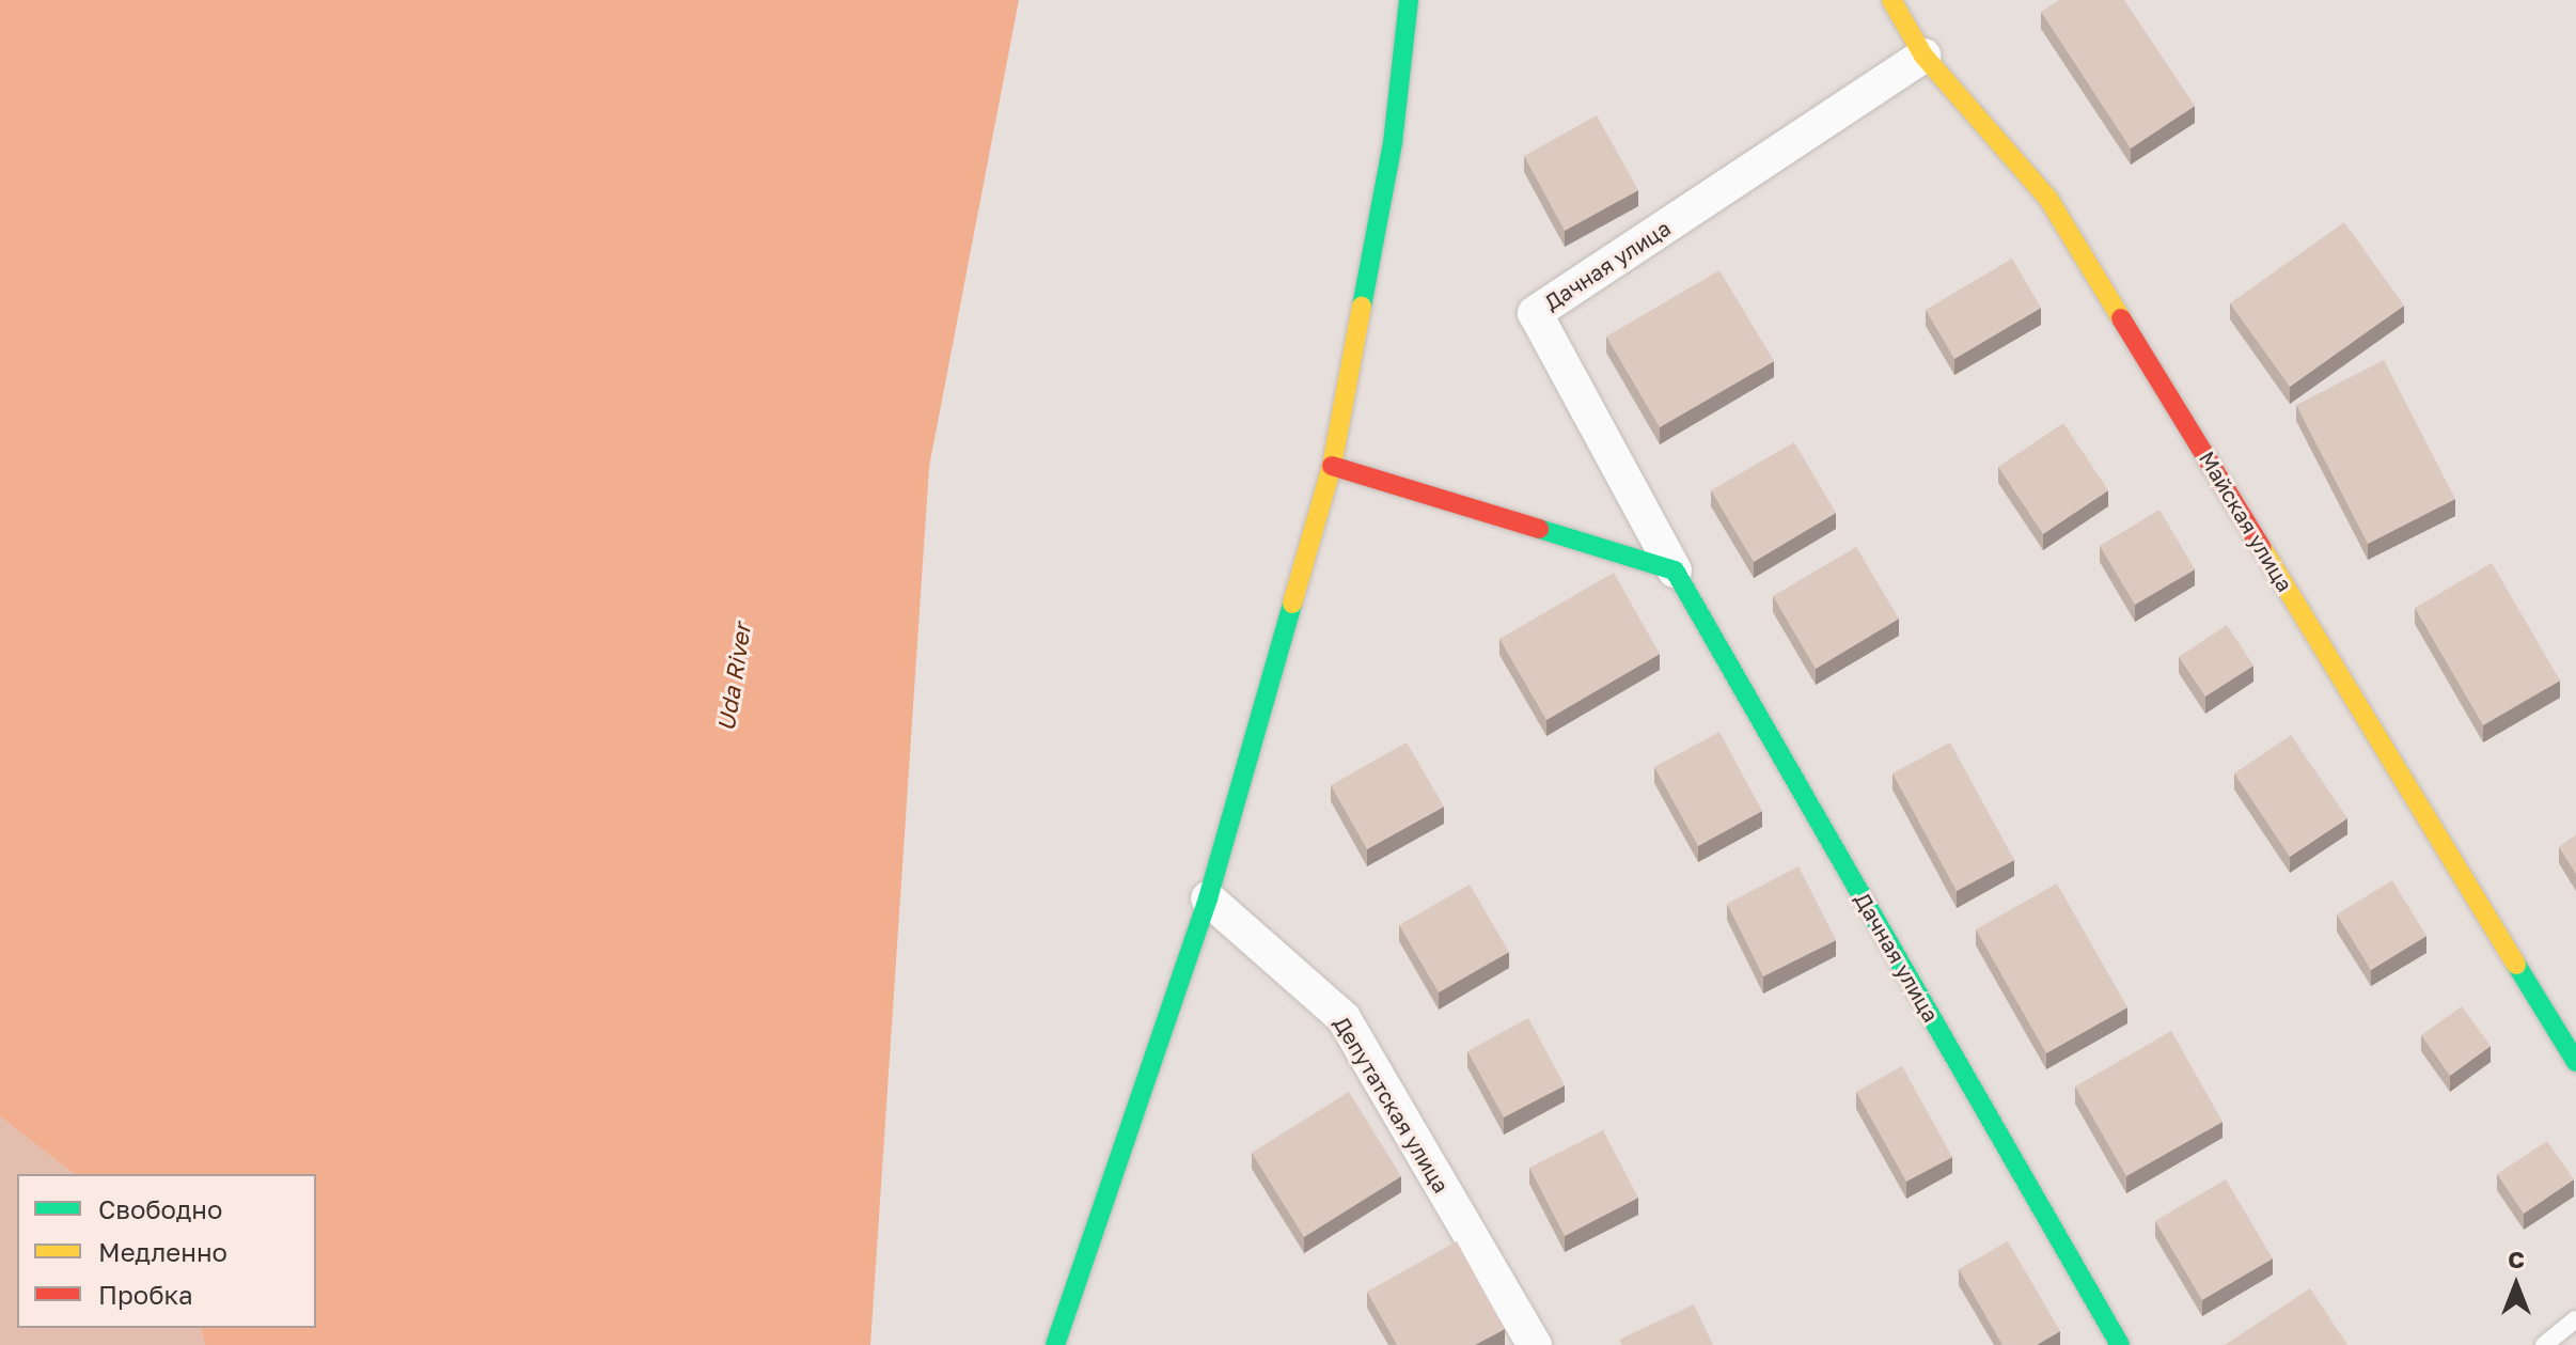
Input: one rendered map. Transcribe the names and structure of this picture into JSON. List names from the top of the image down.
{
  "streets": {
    "street": ["Дачная улица", "Майская улица", "Депутатская улица"]
  },
  "crossings": [
    ["Дачная улица", "Майская улица"]
  ],
  "water": ["Uda River"],
  "legend": ["Свободно", "Медленно", "Пробка"],
  "north": "top"
}
